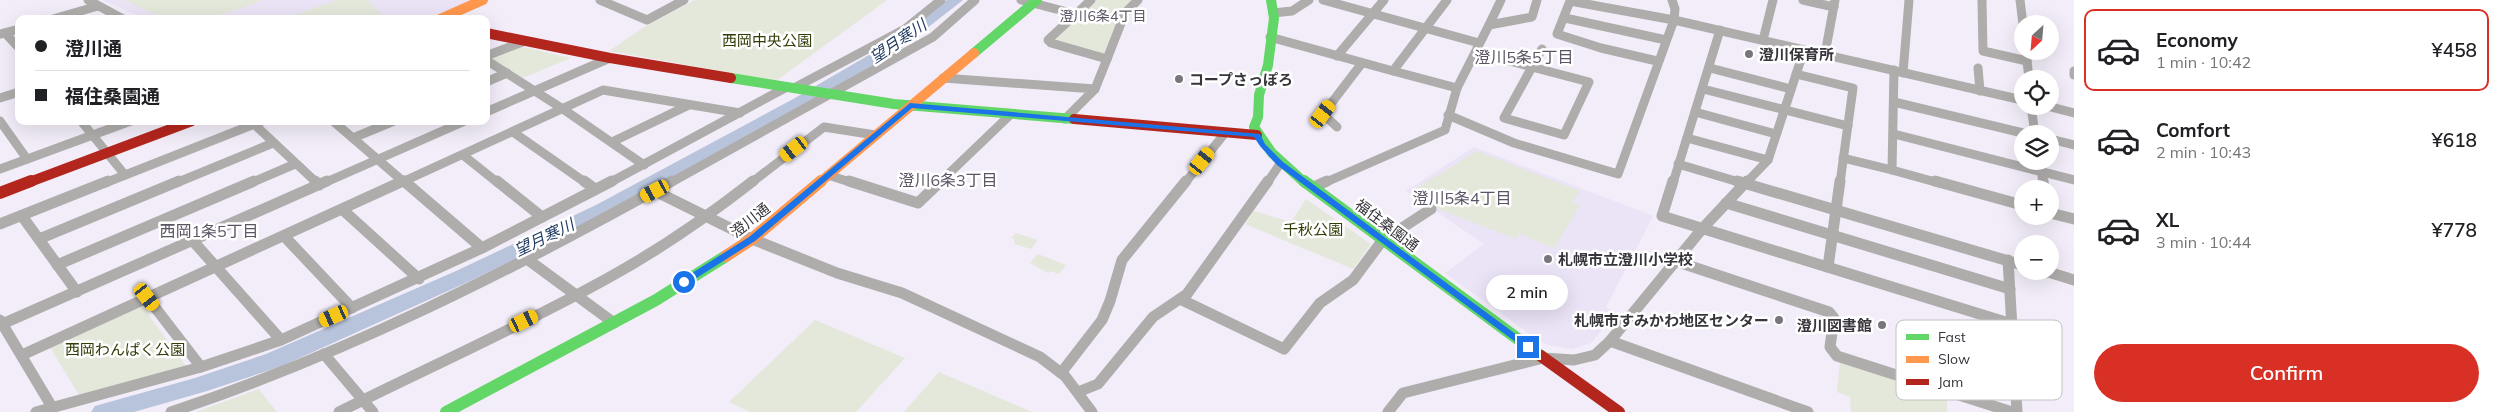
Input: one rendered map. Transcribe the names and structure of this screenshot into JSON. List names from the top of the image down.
{
  "streets": {
    "street": ["澄川通", "福住桑園通"]
  },
  "districts": [
    "澄川6条4丁目",
    "澄川5条5丁目",
    "澄川6条3丁目",
    "澄川5条4丁目",
    "西岡1条5丁目"
  ],
  "water": ["望月寒川"],
  "parks": ["西岡中央公園", "千秋公園", "西岡わんぱく公園"],
  "places": [
    "澄川保育所",
    "コープさっぽろ",
    "札幌市立澄川小学校",
    "札幌市すみかわ地区センター",
    "澄川図書館"
  ],
  "legend": ["Fast", "Slow", "Jam"],
  "north": "bottom left",
  "page": {
    "list": [
      {
        "name": "Economy",
        "note": "1 min · 10:42",
        "value": "¥458"
      },
      {
        "name": "Comfort",
        "note": "2 min · 10:43",
        "value": "¥618"
      },
      {
        "name": "XL",
        "note": "3 min · 10:44",
        "value": "¥778"
      }
    ],
    "map_buttons": ["+", "−"],
    "banner": ["澄川通", "福住桑園通"],
    "bubble": "2 min",
    "buttons": "Confirm"
  }
}
